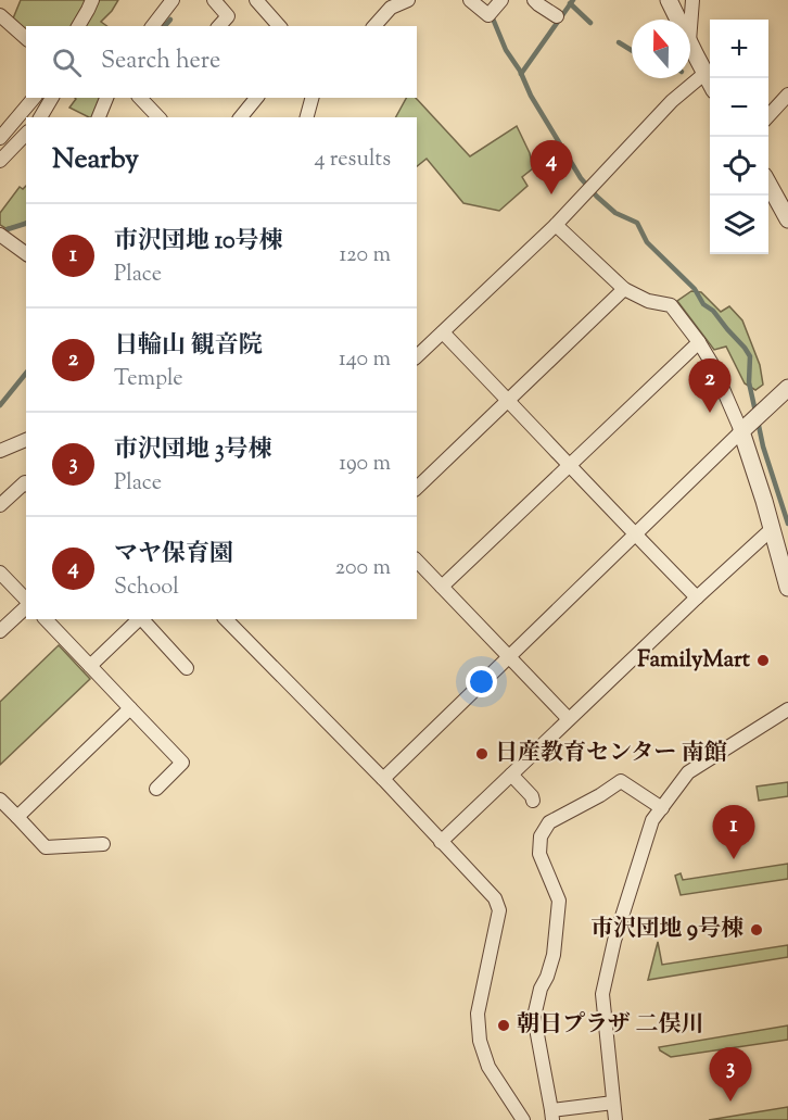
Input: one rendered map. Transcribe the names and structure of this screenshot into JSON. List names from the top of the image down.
{
  "places": [
    "FamilyMart",
    "日産教育センター 南館",
    "市沢団地 9号棟",
    "朝日プラザ 二俣川"
  ],
  "north": "top",
  "page": {
    "map_buttons": ["+", "−"],
    "search": "Search here",
    "heading": ["Nearby", "4 results"],
    "pins": [
      "4",
      "2",
      "1",
      "3"
    ],
    "list": [
      {
        "mark": "1",
        "name": "市沢団地 10号棟",
        "note": "Place",
        "value": "120 m"
      },
      {
        "mark": "2",
        "name": "日輪山 観音院",
        "note": "Temple",
        "value": "140 m"
      },
      {
        "mark": "3",
        "name": "市沢団地 3号棟",
        "note": "Place",
        "value": "190 m"
      },
      {
        "mark": "4",
        "name": "マヤ保育園",
        "note": "School",
        "value": "200 m"
      }
    ]
  }
}
